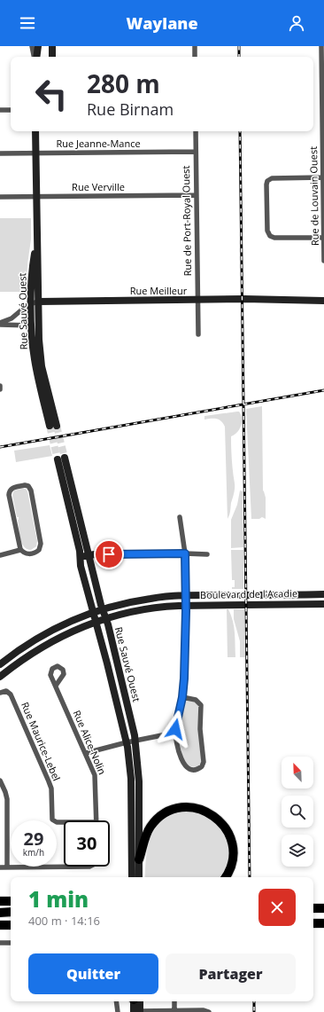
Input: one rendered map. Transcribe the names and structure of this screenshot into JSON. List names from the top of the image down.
{
  "streets": {
    "main road": ["Rue Meilleur", "Rue Sauvé Ouest", "Boulevard de l'Acadie"],
    "street": [
      "Rue Jeanne-Mance",
      "Rue Verville",
      "Rue de Louvain Ouest",
      "Rue de Port-Royal Ouest",
      "Rue Maurice-Lebel",
      "Rue Alice-Nolin"
    ]
  },
  "crossings": [
    ["Rue Jeanne-Mance", "Rue de Port-Royal Ouest"],
    ["Rue Jeanne-Mance", "Rue Sauvé Ouest"],
    ["Rue Verville", "Rue de Port-Royal Ouest"],
    ["Rue Verville", "Rue Sauvé Ouest"],
    ["Rue de Port-Royal Ouest", "Rue Meilleur"],
    ["Rue Meilleur", "Rue Sauvé Ouest"],
    ["Rue Sauvé Ouest", "Boulevard de l'Acadie"]
  ],
  "north": "top left",
  "page": {
    "header": "Waylane",
    "turn": ["280 m", "Rue Birnam"],
    "speed": "29 km/h",
    "limit": "30",
    "heading": ["1 min", "400 m · 14:16"],
    "buttons": ["Quitter", "Partager"]
  }
}
